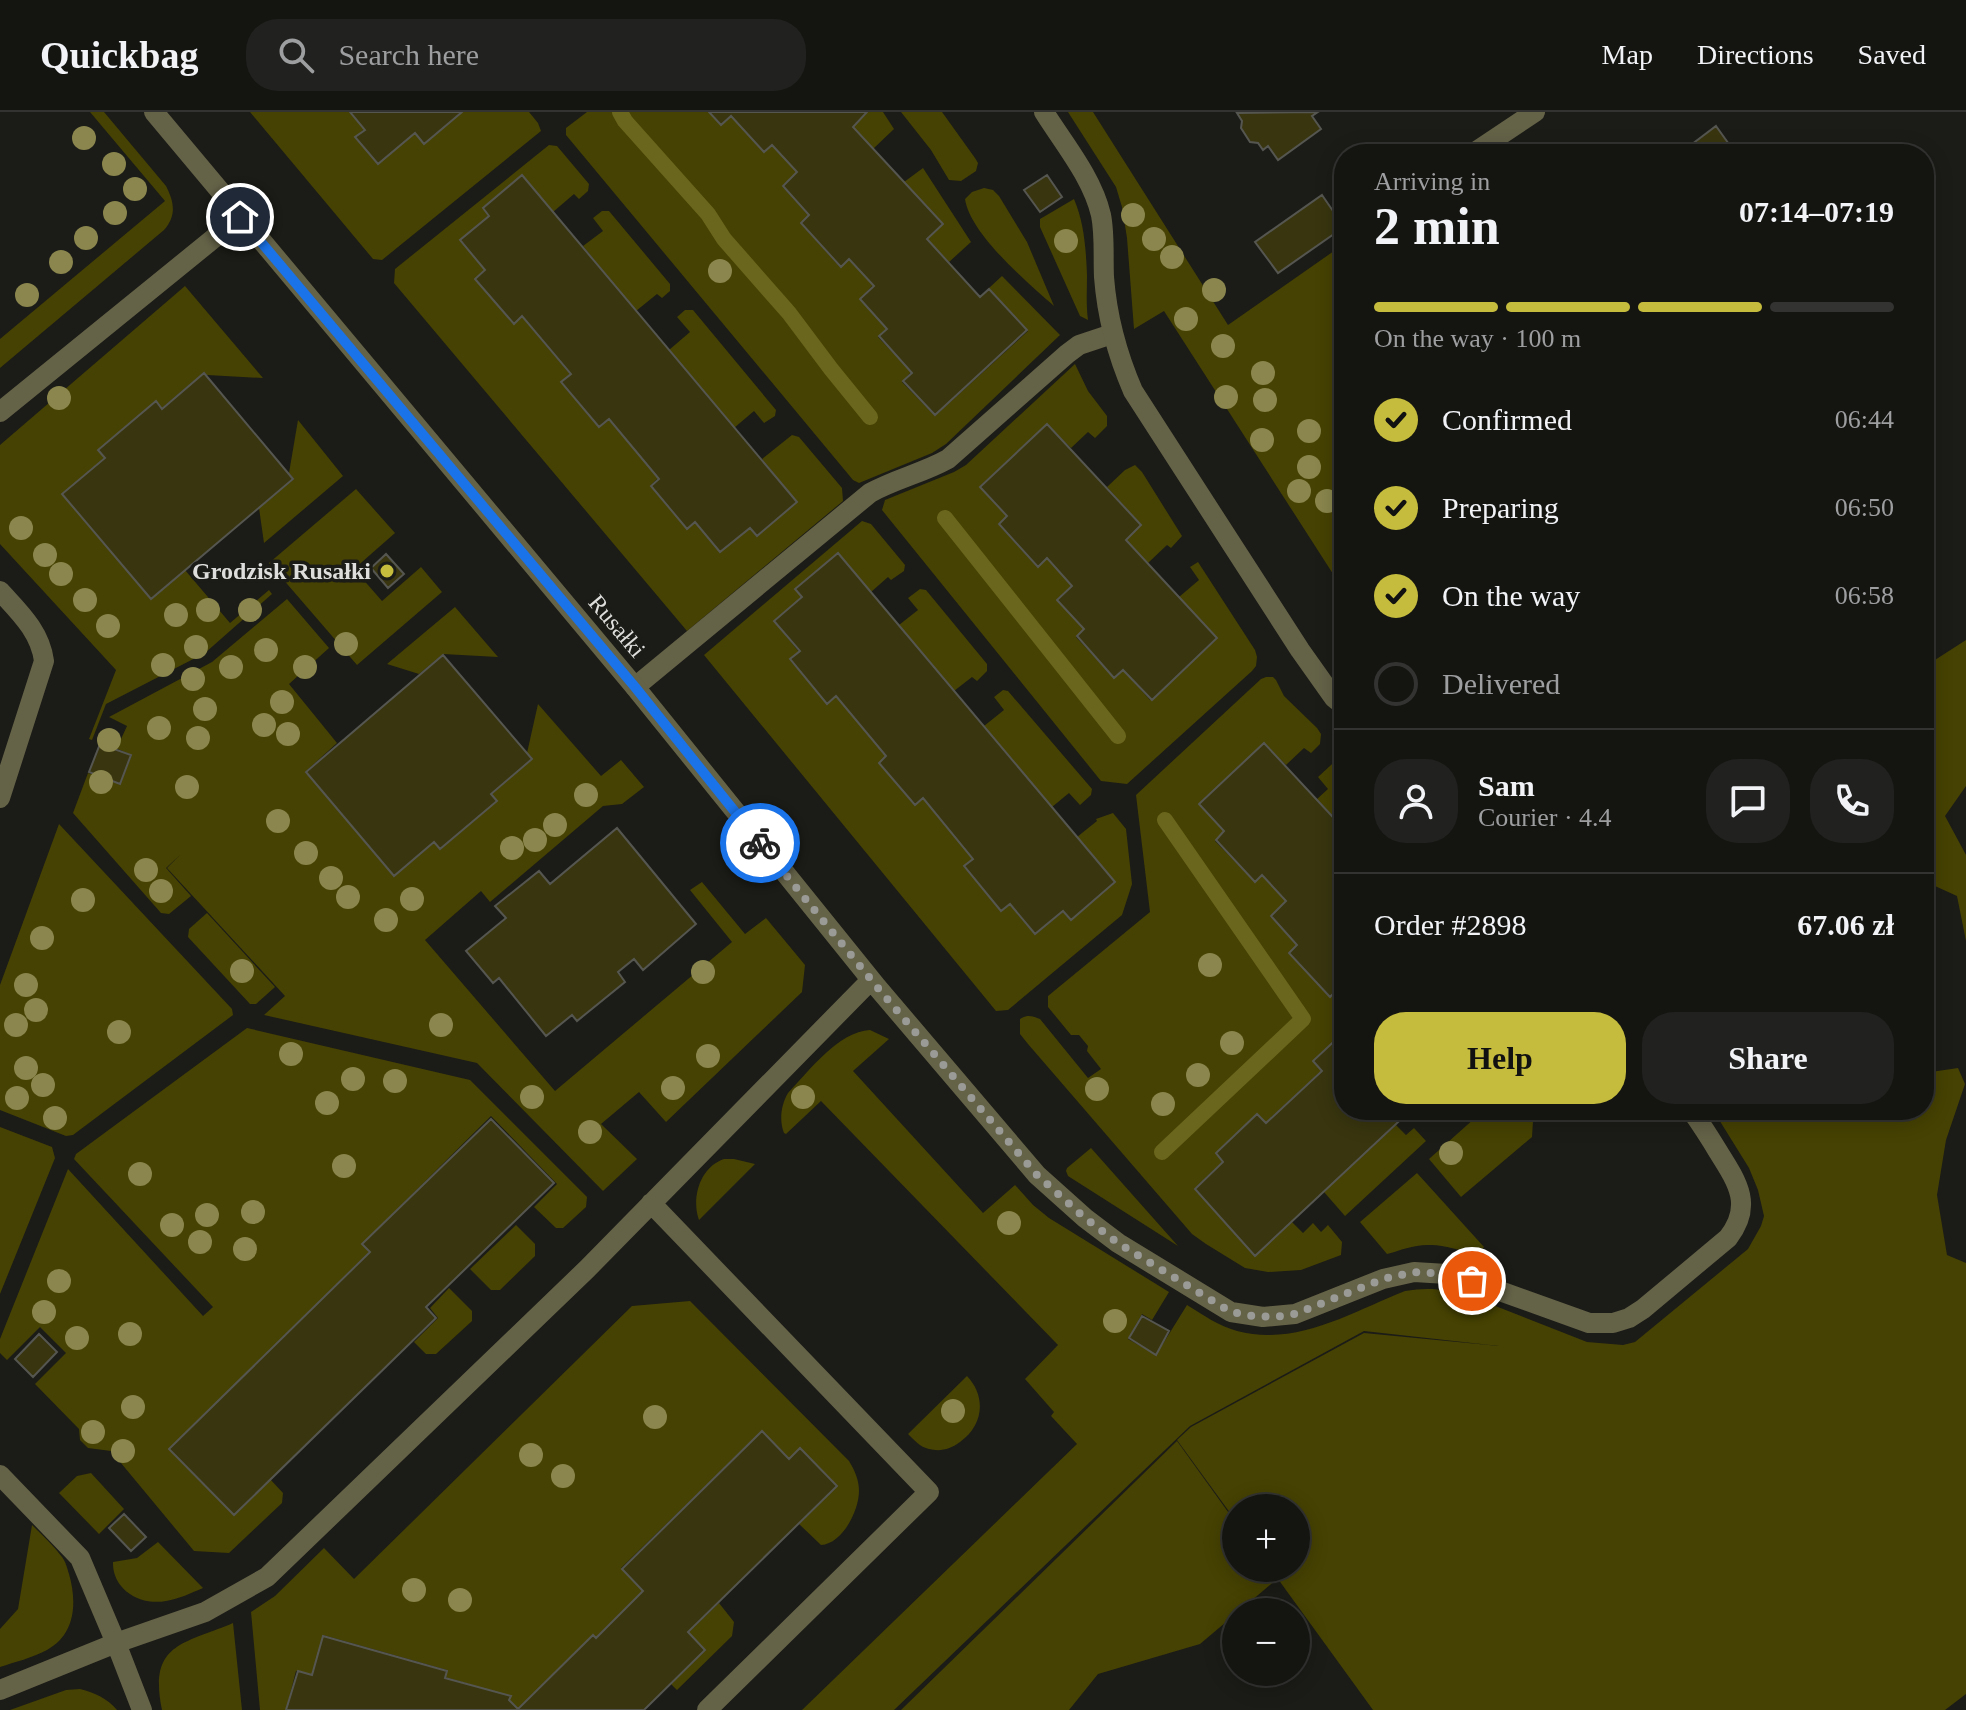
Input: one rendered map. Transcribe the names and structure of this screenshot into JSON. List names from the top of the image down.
{
  "streets": {
    "street": ["Rusałki"]
  },
  "places": ["Grodzisk Rusałki"],
  "page": {
    "header": "Quickbag",
    "search": "Search here",
    "nav": ["Map", "Directions", "Saved"],
    "heading": ["2 min", "Arriving in", "07:14–07:19"],
    "panel": [
      "Sam",
      "Courier · 4.4",
      "Order #2898",
      "67.06 zł"
    ],
    "bar": "On the way · 100 m",
    "list": [
      ["Confirmed", "06:44"],
      ["Preparing", "06:50"],
      ["On the way", "06:58"],
      "Delivered"
    ],
    "buttons": ["Help", "Share"],
    "map_buttons": ["+", "−"]
  }
}
